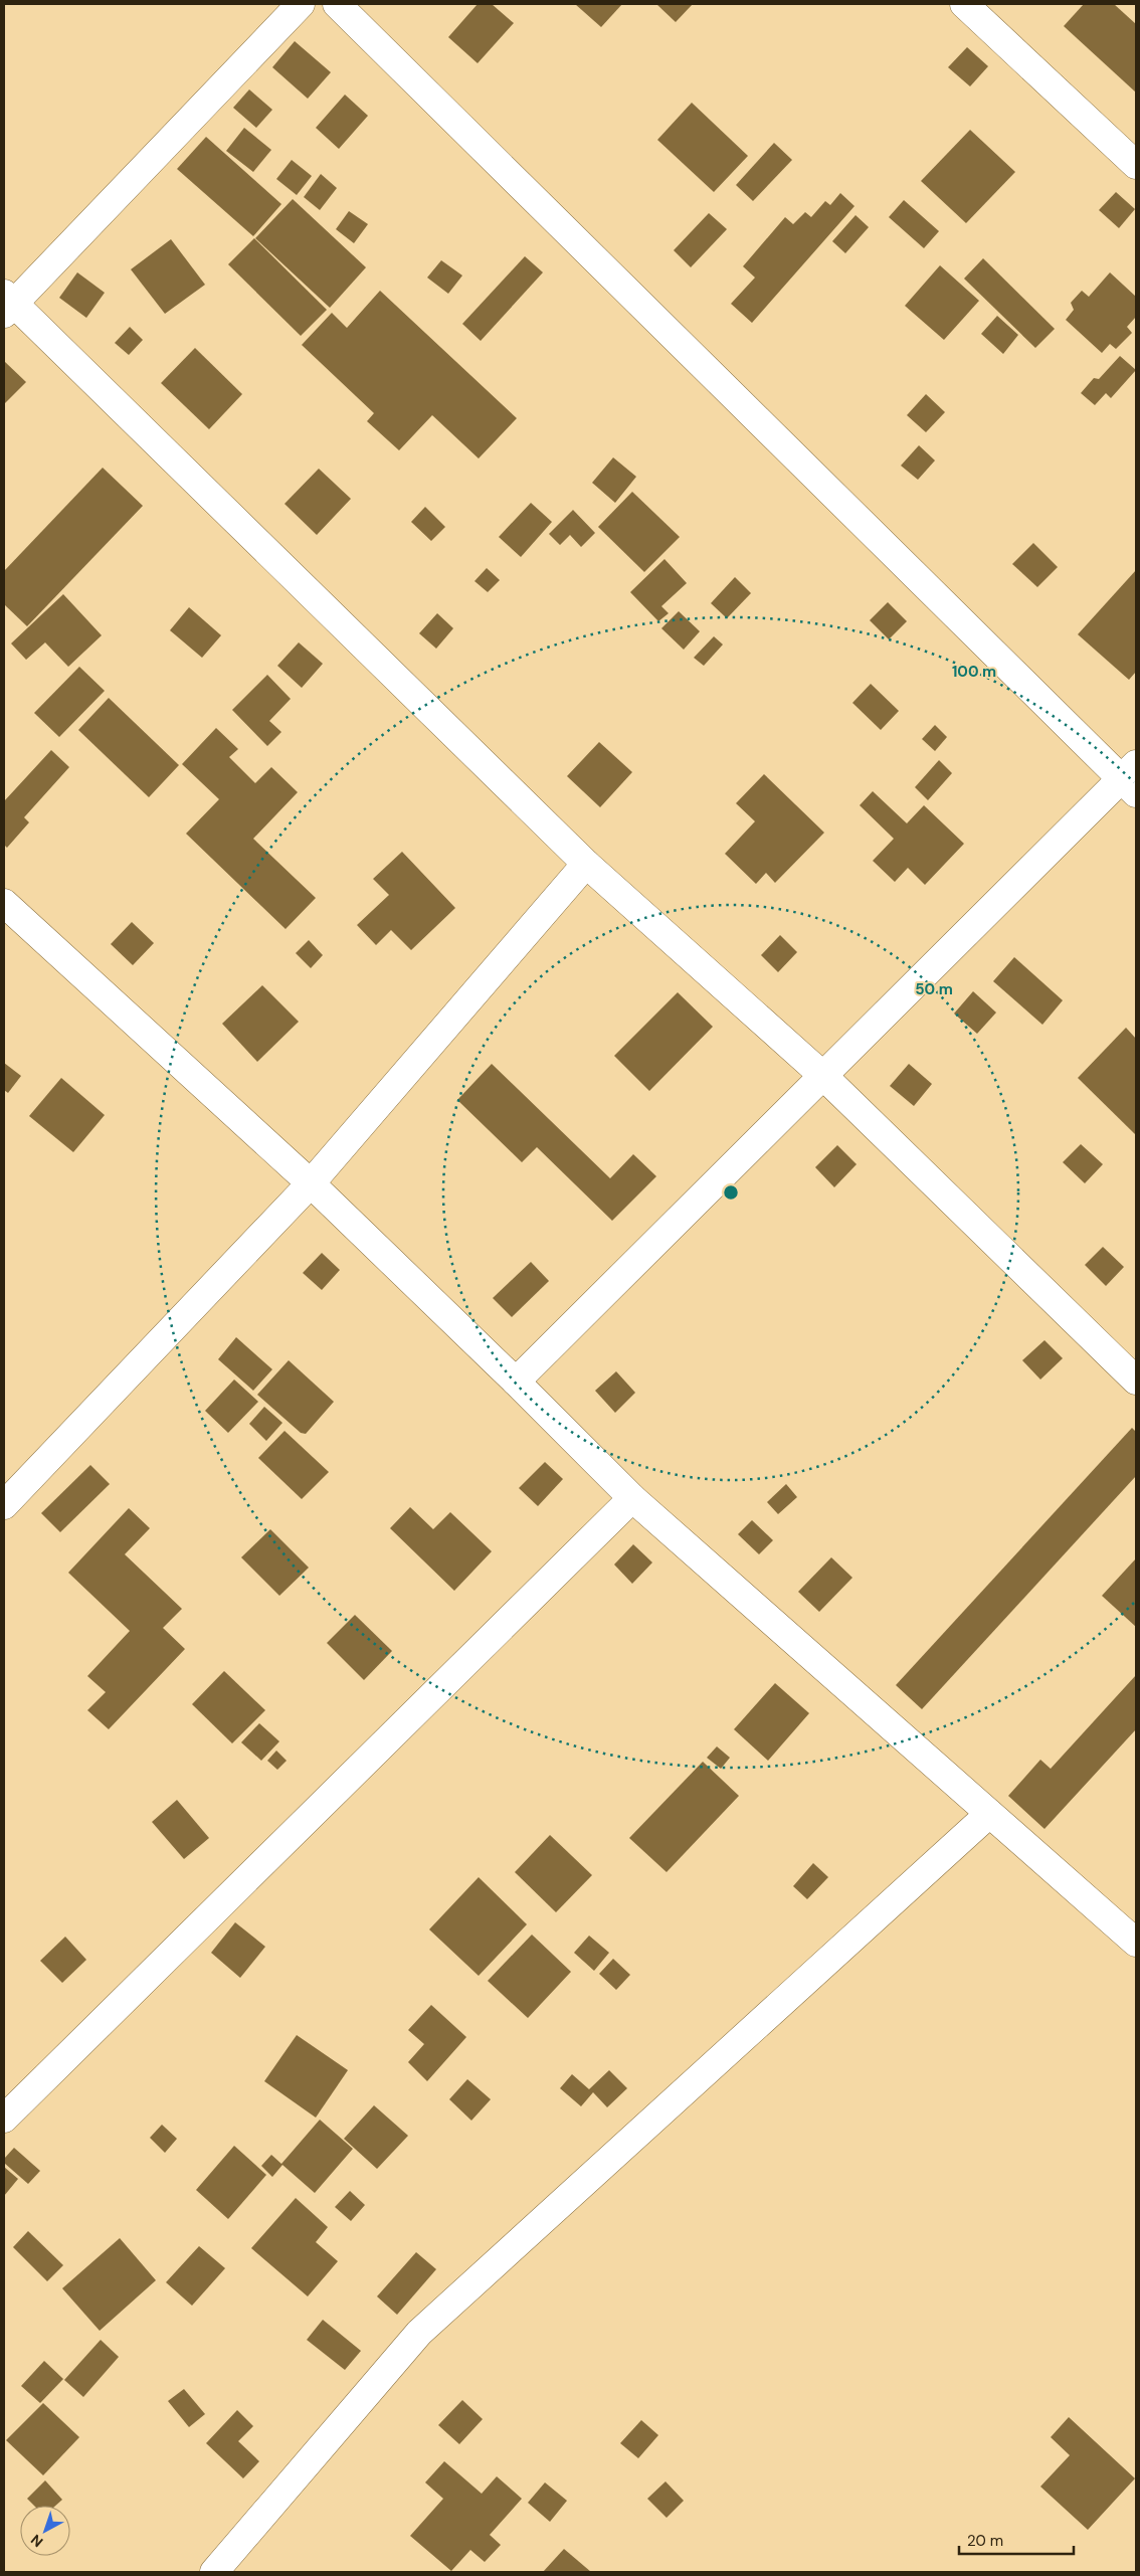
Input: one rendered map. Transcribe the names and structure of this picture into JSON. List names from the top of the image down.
{
  "scale_bar": "20 m",
  "north": "bottom left",
  "rings": ["100 m", "50 m"]
}
